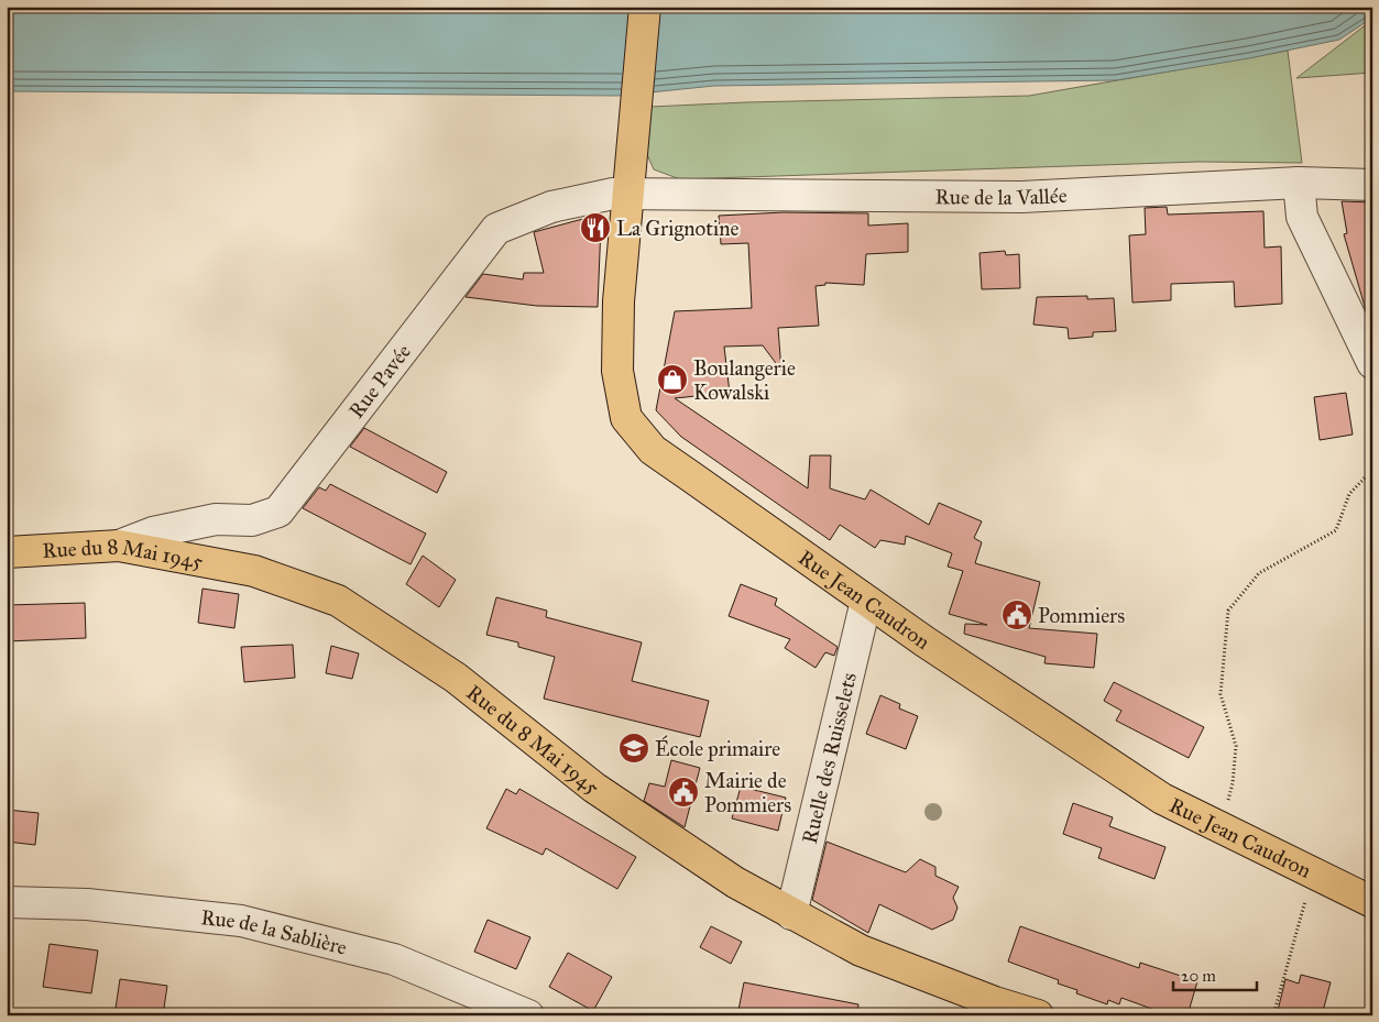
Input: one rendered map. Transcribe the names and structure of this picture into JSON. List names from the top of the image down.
{
  "streets": {
    "main road": ["Rue du 8 Mai 1945", "Rue Jean Caudron"],
    "street": [
      "Rue de la Vallée",
      "Rue Pavée",
      "Ruelle des Ruisselets",
      "Rue de la Sablière"
    ]
  },
  "crossings": [
    ["Rue de la Vallée", "Rue Pavée"],
    ["Rue de la Vallée", "Rue Jean Caudron"],
    ["Rue Pavée", "Rue du 8 Mai 1945"],
    ["Rue Pavée", "Rue Jean Caudron"],
    ["Rue du 8 Mai 1945", "Ruelle des Ruisselets"],
    ["Rue Jean Caudron", "Ruelle des Ruisselets"]
  ],
  "places": {
    "restaurant": ["La Grignotine"],
    "shop": ["Boulangerie Kowalski"],
    "public building": ["Pommiers", "Mairie de Pommiers"],
    "school or university": ["École primaire"]
  },
  "scale_bar": "20 m"
}
